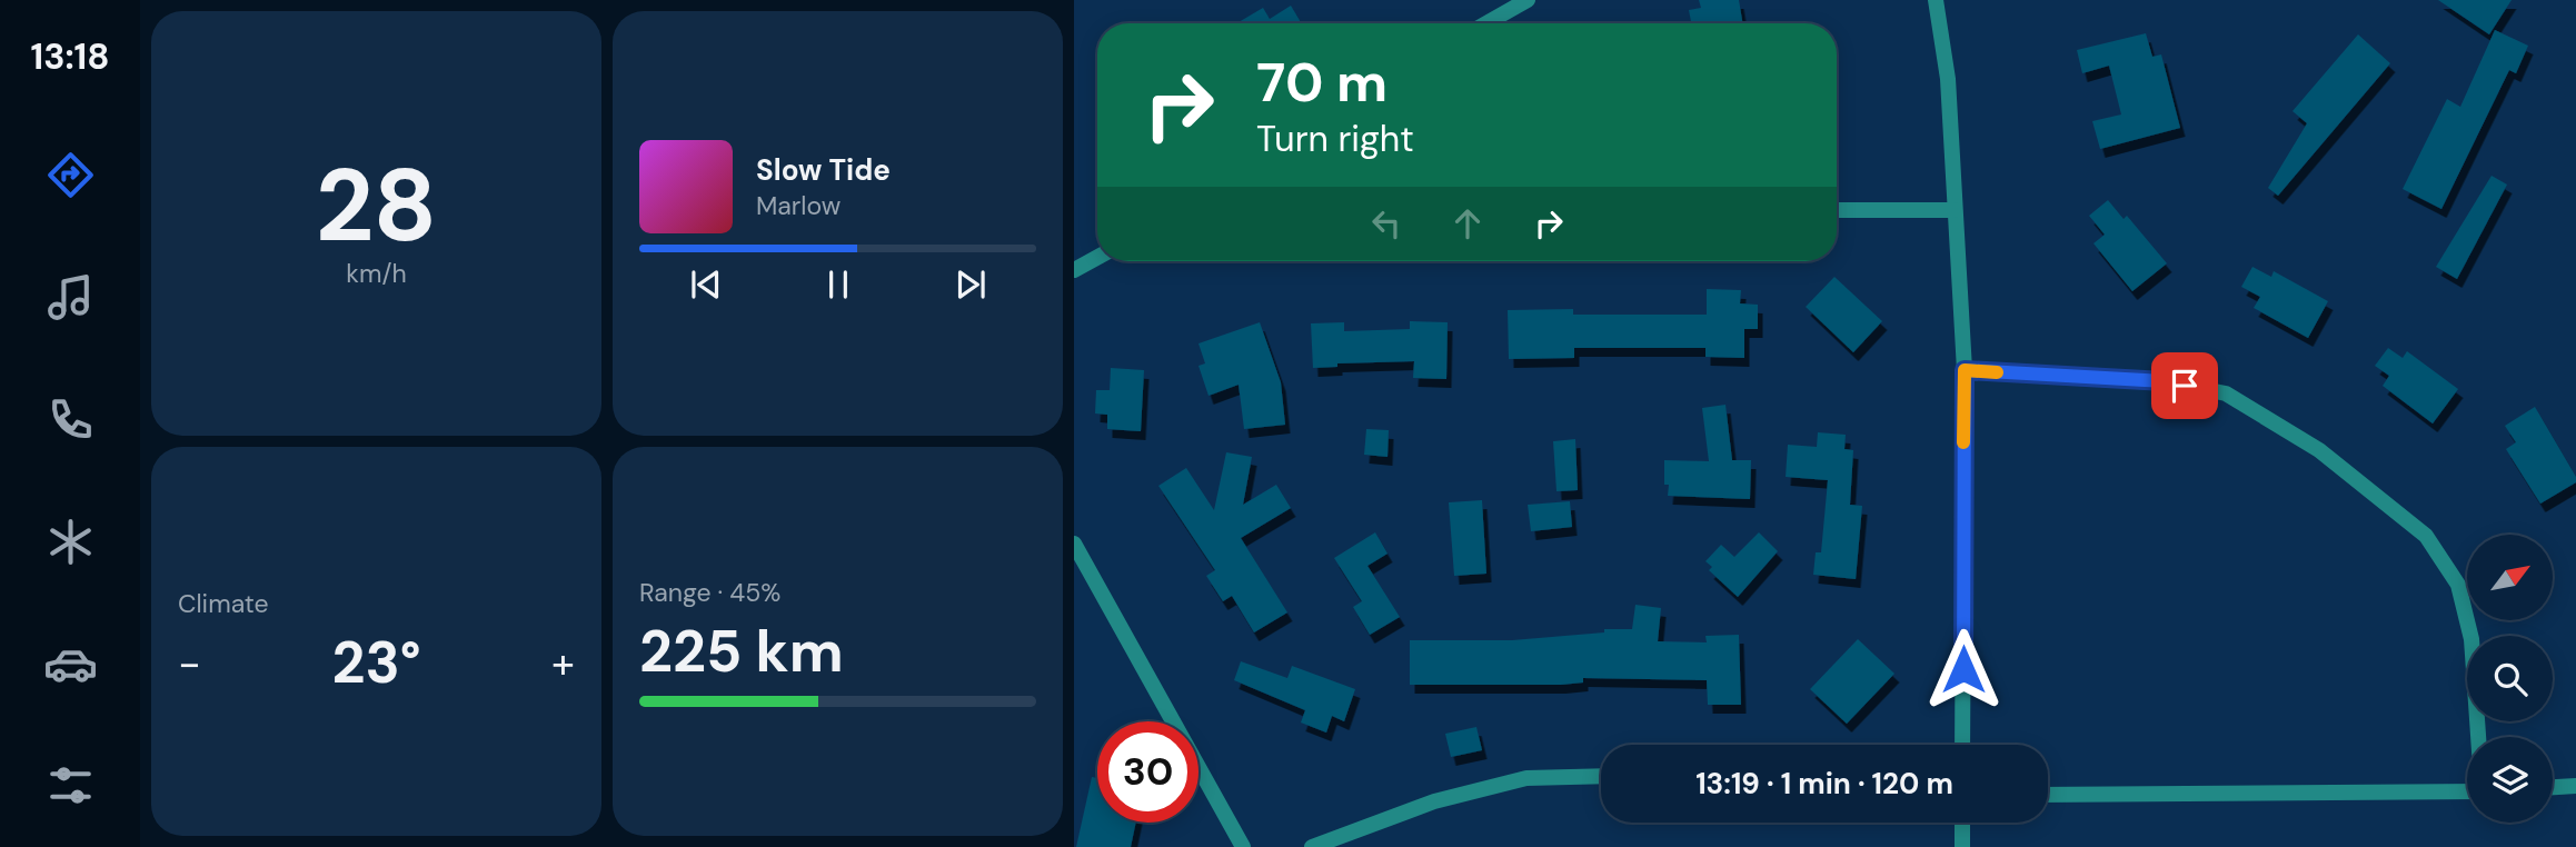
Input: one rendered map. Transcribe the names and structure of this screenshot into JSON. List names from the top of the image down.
{
  "north": "top right",
  "page": {
    "tabs": "13:18",
    "tile": [
      ["28", "km/h"],
      "Climate",
      ["Range · 45%", "225 km"]
    ],
    "turn": ["70 m", "Turn right"],
    "song": ["Slow Tide", "Marlow"],
    "heat": ["−", "23°", "+"],
    "limit": "30",
    "trip": "13:19 · 1 min · 120 m"
  }
}
